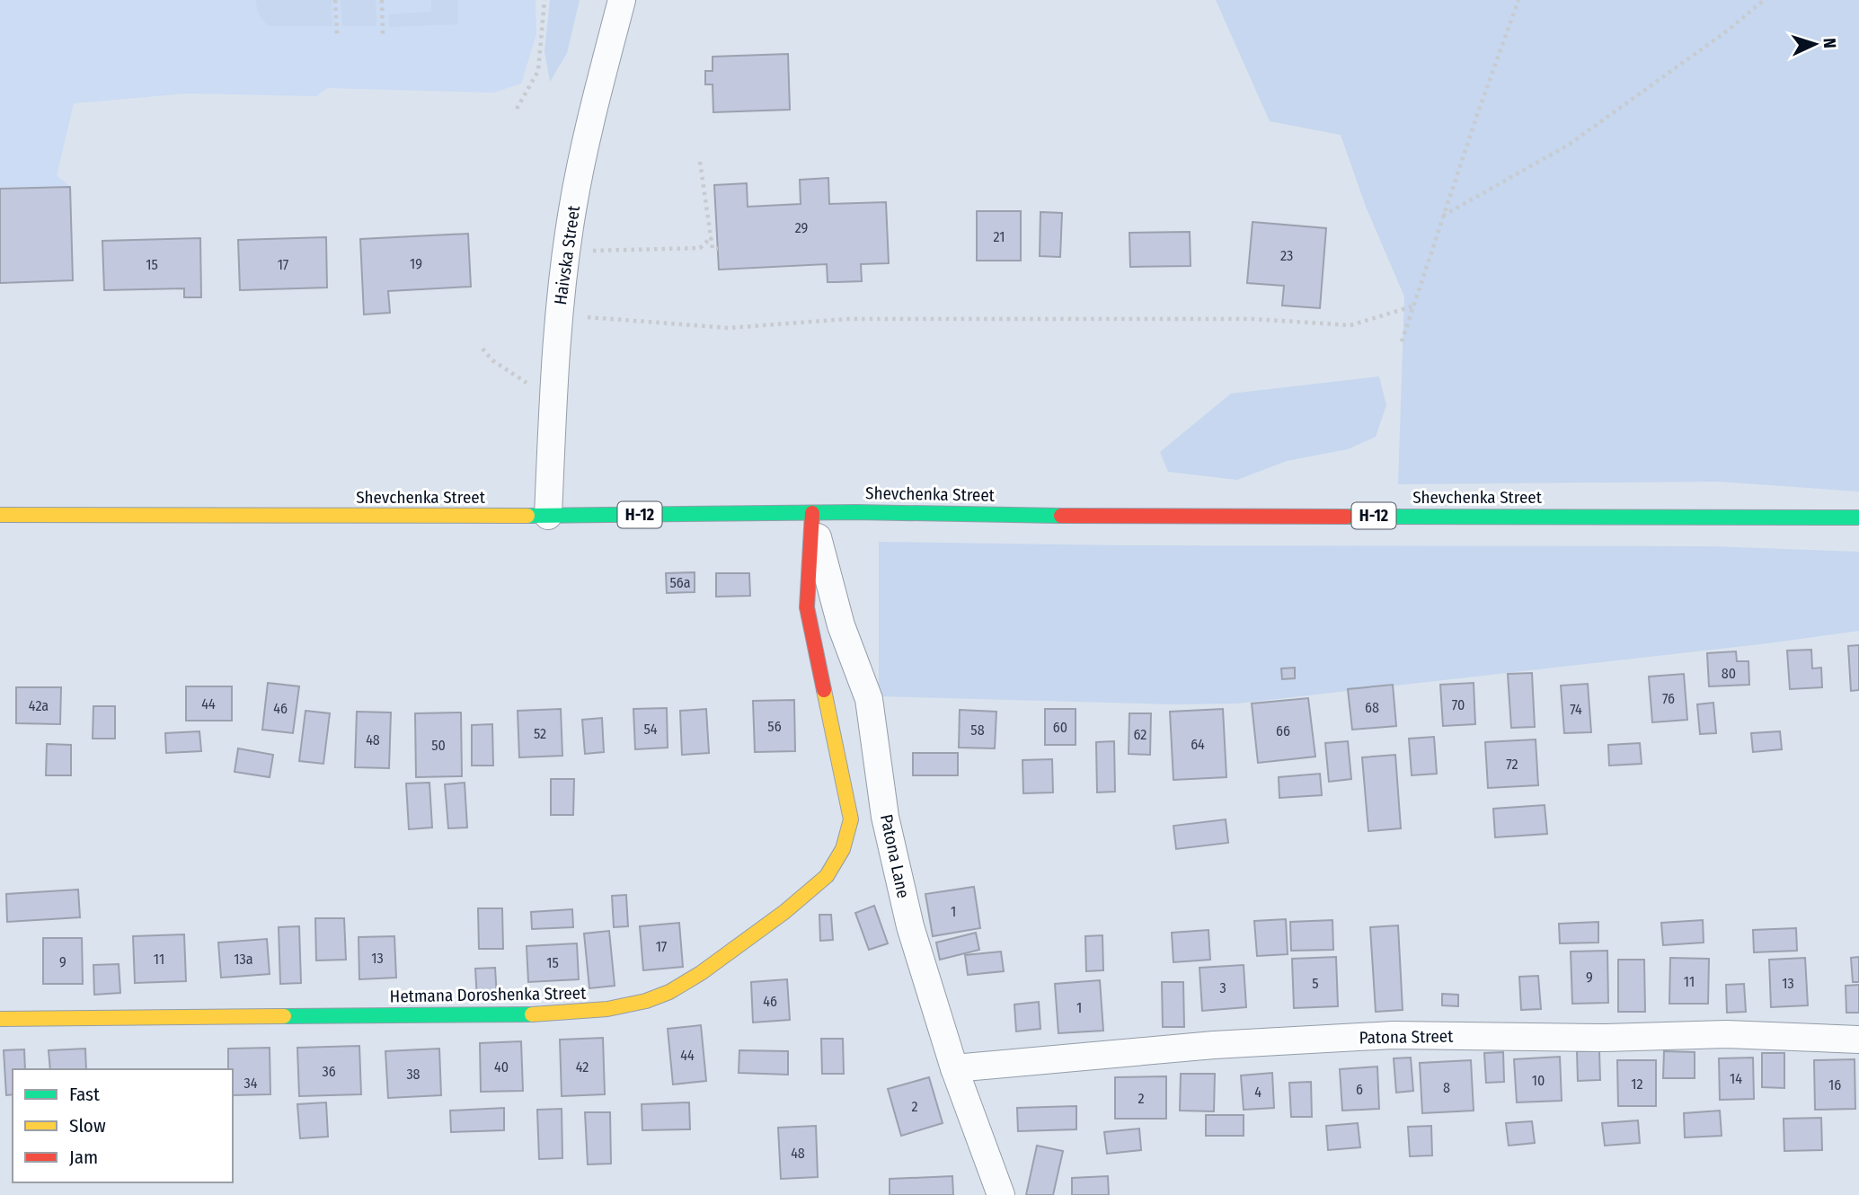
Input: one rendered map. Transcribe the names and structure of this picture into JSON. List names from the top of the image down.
{
  "streets": {
    "main road": ["Shevchenka Street", "Н-12", "Hetmana Doroshenka Street"],
    "street": ["Haivska Street", "Patona Lane", "Patona Street"]
  },
  "crossings": [
    ["Haivska Street", "Shevchenka Street"],
    ["Shevchenka Street", "Patona Lane"],
    ["Shevchenka Street", "Hetmana Doroshenka Street"],
    ["Patona Lane", "Hetmana Doroshenka Street"],
    ["Patona Lane", "Patona Street"]
  ],
  "house_numbers": [
    "29",
    "21",
    "23",
    "19",
    "15",
    "17",
    "56а",
    "80",
    "76",
    "44",
    "70",
    "42а",
    "68",
    "46",
    "74",
    "56",
    "60",
    "54",
    "58",
    "66",
    "52",
    "62",
    "48",
    "64",
    "50",
    "72",
    "1",
    "17",
    "13",
    "11",
    "13а",
    "9",
    "15",
    "9",
    "11",
    "5",
    "13",
    "3",
    "46",
    "1",
    "44",
    "40",
    "42",
    "36",
    "38",
    "14",
    "10",
    "34",
    "12",
    "16",
    "8",
    "6",
    "4",
    "2",
    "2",
    "48"
  ],
  "legend": ["Fast", "Slow", "Jam"],
  "north": "right"
}
